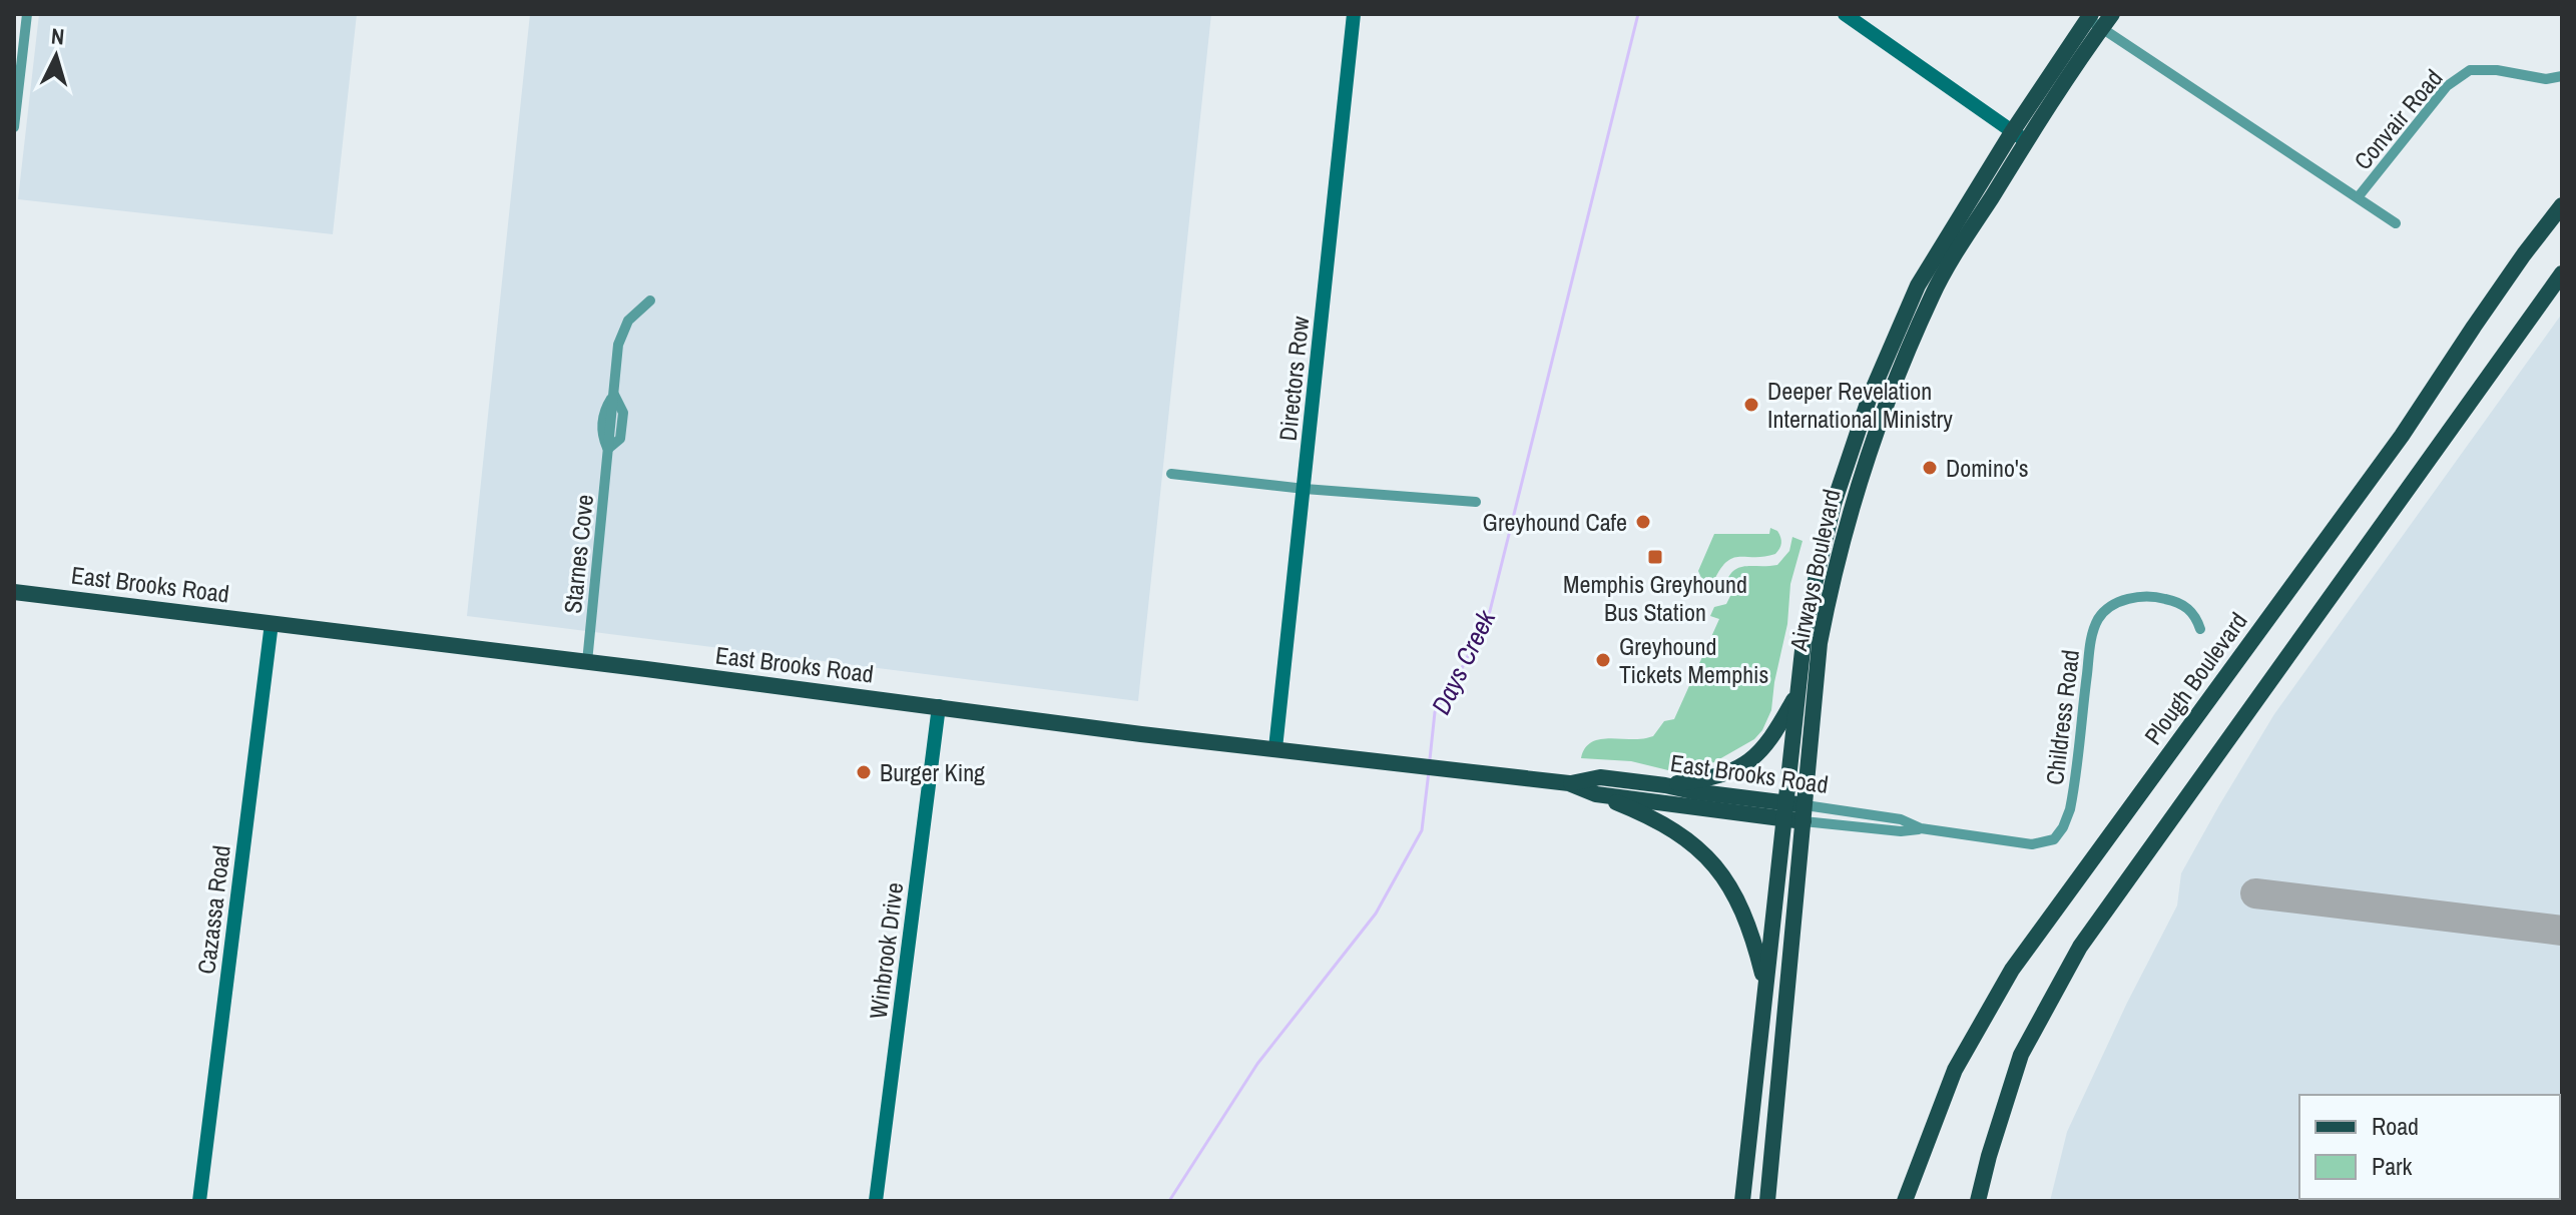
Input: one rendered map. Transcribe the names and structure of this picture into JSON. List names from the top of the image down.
{
  "streets": {
    "main road": ["Airways Boulevard", "East Brooks Road", "Plough Boulevard"],
    "street": [
      "Convair Road",
      "Directors Row",
      "Starnes Cove",
      "Childress Road",
      "Cazassa Road",
      "Winbrook Drive"
    ]
  },
  "crossings": [
    ["Directors Row", "East Brooks Road"],
    ["Starnes Cove", "East Brooks Road"],
    ["Airways Boulevard", "East Brooks Road"],
    ["East Brooks Road", "Childress Road"],
    ["East Brooks Road", "Cazassa Road"],
    ["East Brooks Road", "Winbrook Drive"]
  ],
  "water": ["Days Creek"],
  "places": {
    "other": [
      "Deeper Revelation International Ministry",
      "Domino's",
      "Greyhound Cafe",
      "Greyhound Tickets Memphis",
      "Burger King"
    ],
    "transit": ["Memphis Greyhound Bus Station"]
  },
  "legend": ["Road", "Park"],
  "north": "top"
}
